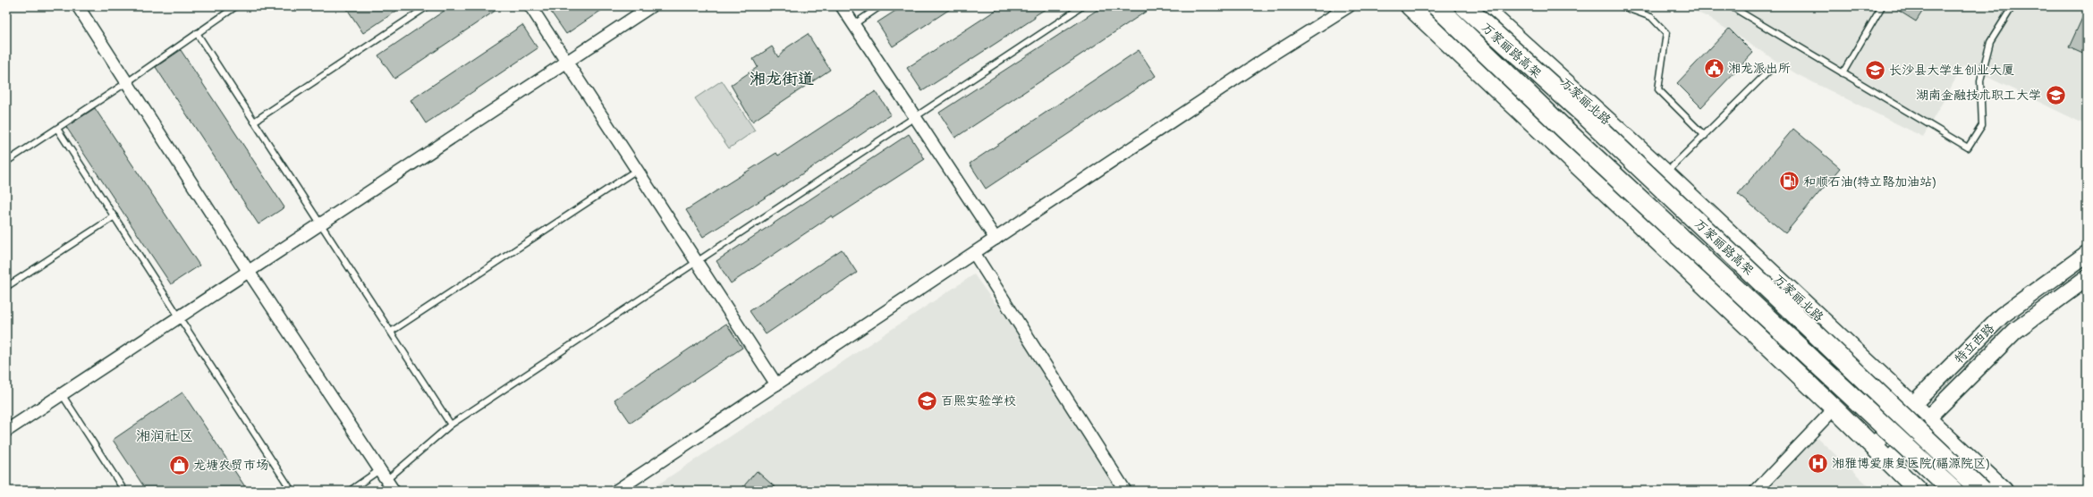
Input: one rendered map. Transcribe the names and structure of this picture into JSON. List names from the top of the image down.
{
  "streets": {
    "highway": ["万家丽路高架"],
    "main road": ["万家丽北路", "特立西路"]
  },
  "crossings": [
    ["万家丽北路", "特立西路"]
  ],
  "districts": ["湘龙街道", "湘润社区"],
  "places": {
    "public building": ["湘龙派出所"],
    "school or university": ["长沙县大学生创业大厦", "湖南金融技术职工大学", "百熙实验学校"],
    "fuel station": ["和顺石油(特立路加油站)"],
    "hospital": ["湘雅博爱康复医院(福源院区)"],
    "shop": ["龙塘农贸市场"]
  }
}
